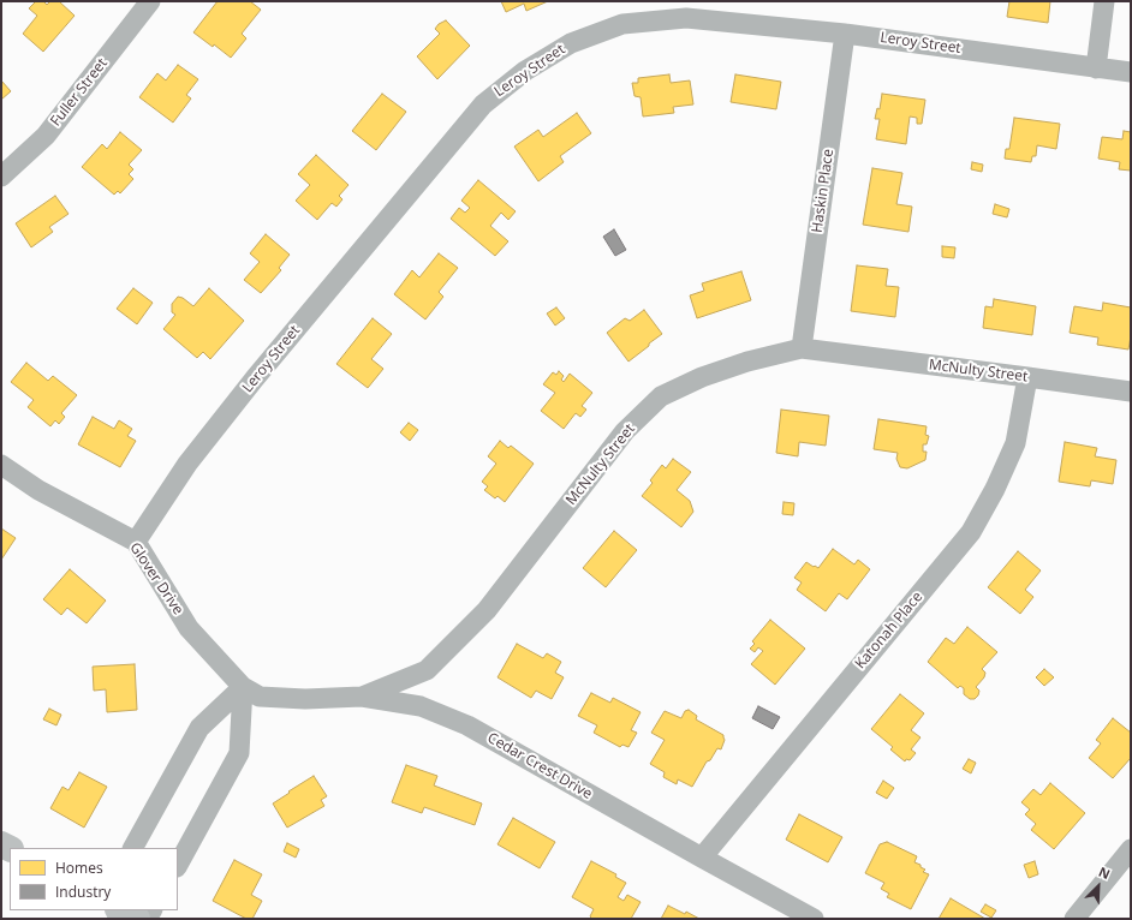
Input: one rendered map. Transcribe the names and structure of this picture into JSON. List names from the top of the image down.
{
  "streets": {
    "street": [
      "Leroy Street",
      "Fuller Street",
      "Haskin Place",
      "McNulty Street",
      "Glover Drive",
      "Katonah Place",
      "Cedar Crest Drive"
    ]
  },
  "crossings": [
    ["Leroy Street", "Haskin Place"],
    ["Leroy Street", "Glover Drive"],
    ["Haskin Place", "McNulty Street"],
    ["McNulty Street", "Katonah Place"],
    ["McNulty Street", "Cedar Crest Drive"],
    ["Glover Drive", "Cedar Crest Drive"],
    ["Katonah Place", "Cedar Crest Drive"]
  ],
  "legend": ["Homes", "Industry"],
  "north": "top right"
}
